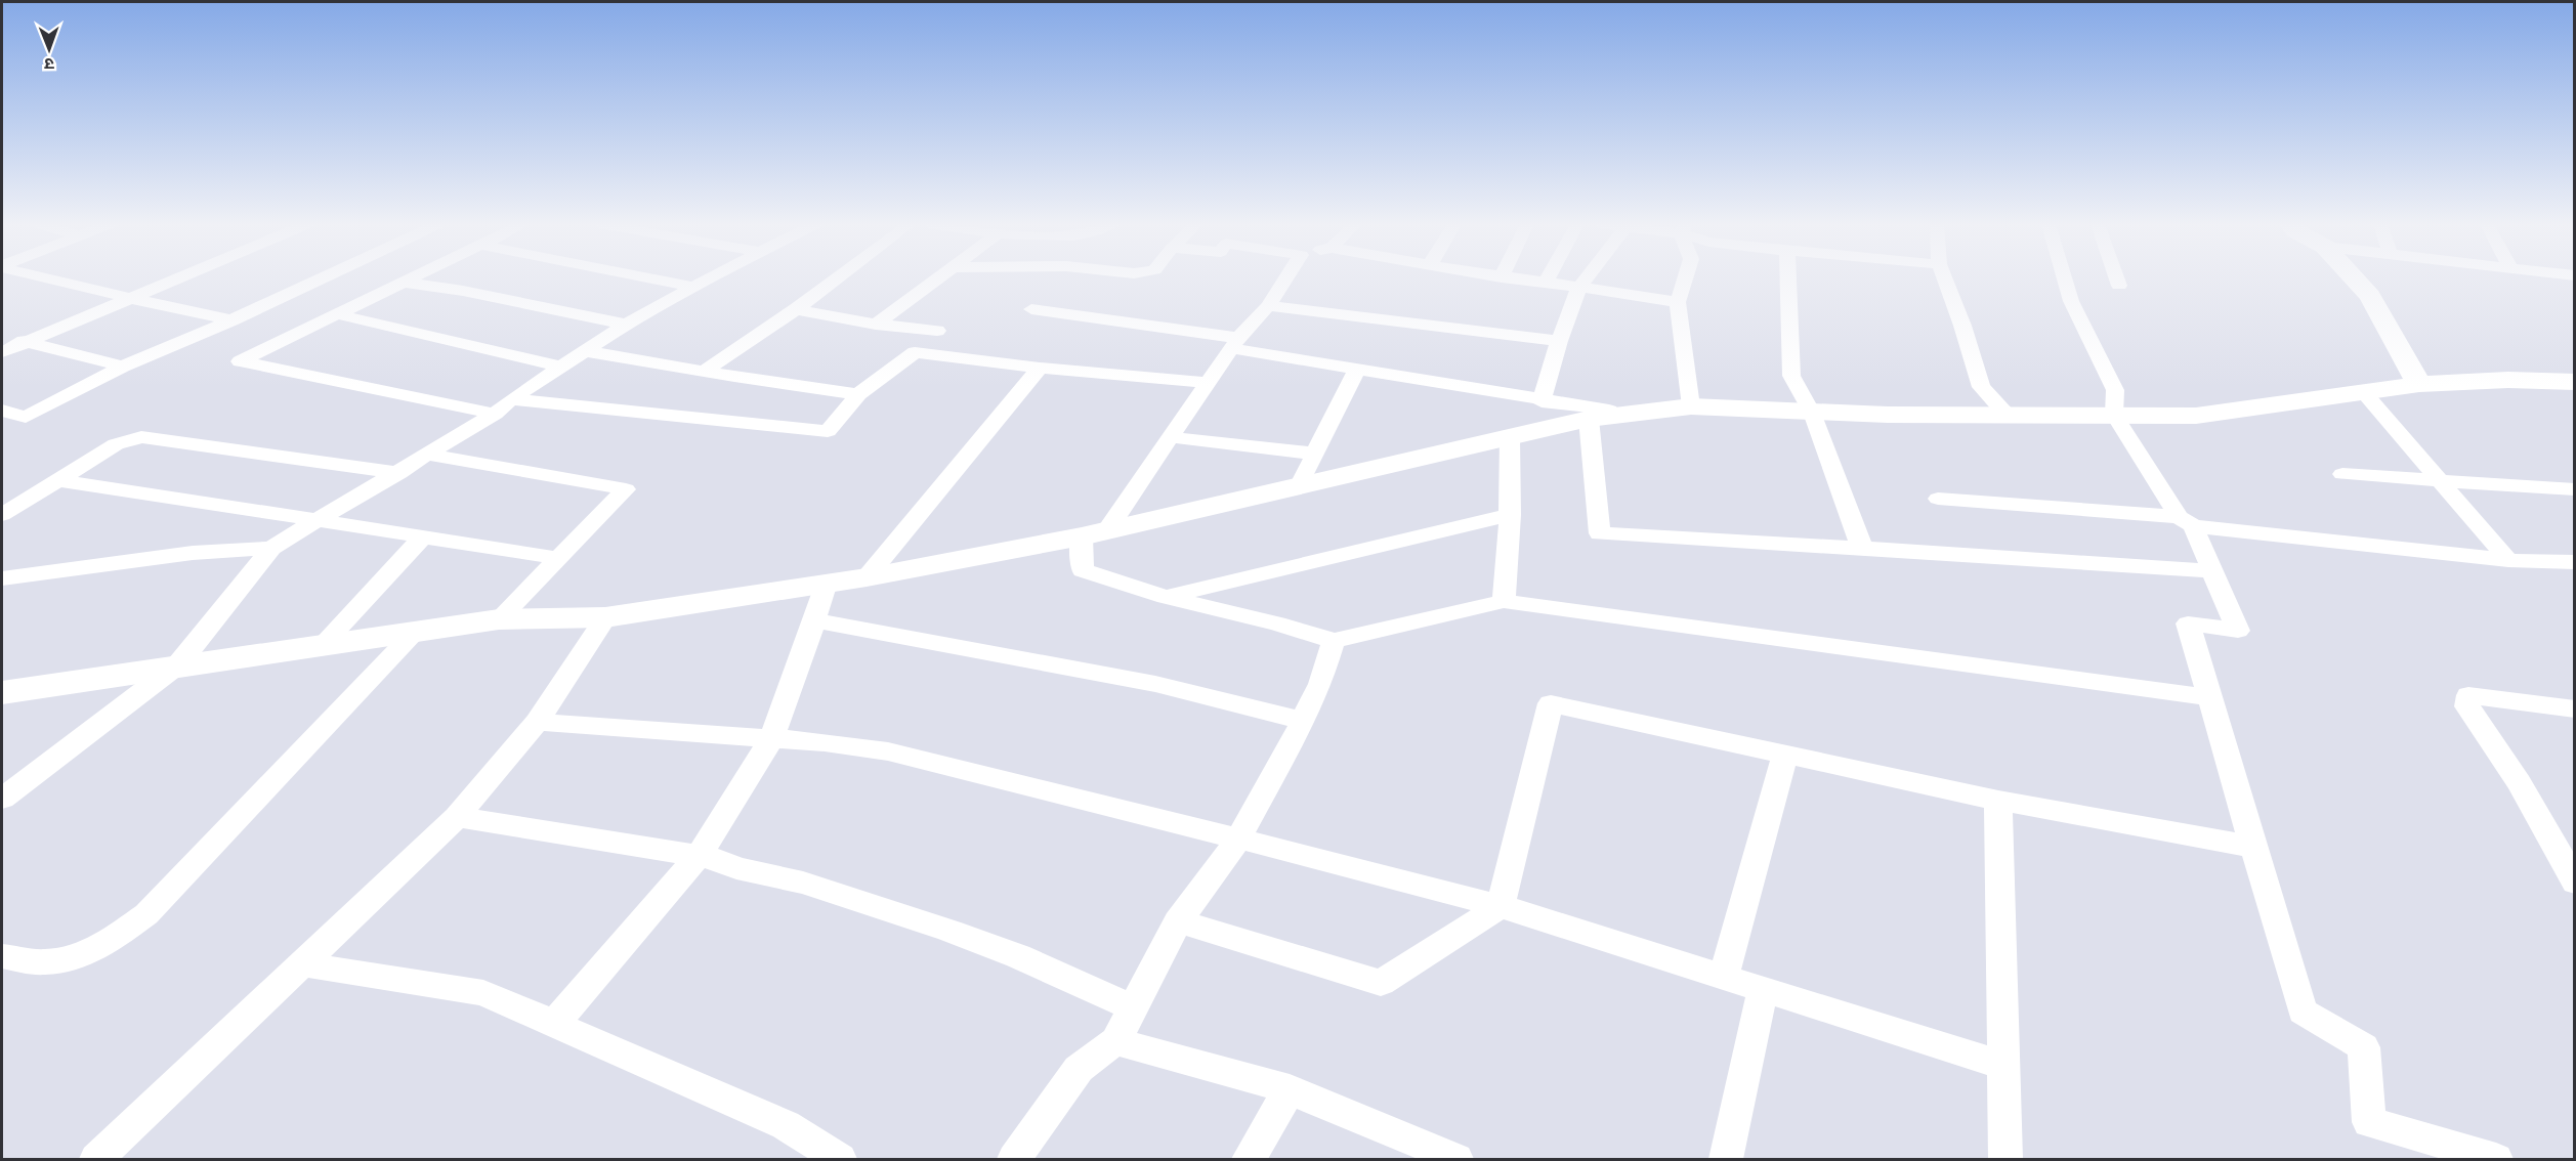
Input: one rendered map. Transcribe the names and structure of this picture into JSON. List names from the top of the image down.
{
  "north": "bottom"
}
